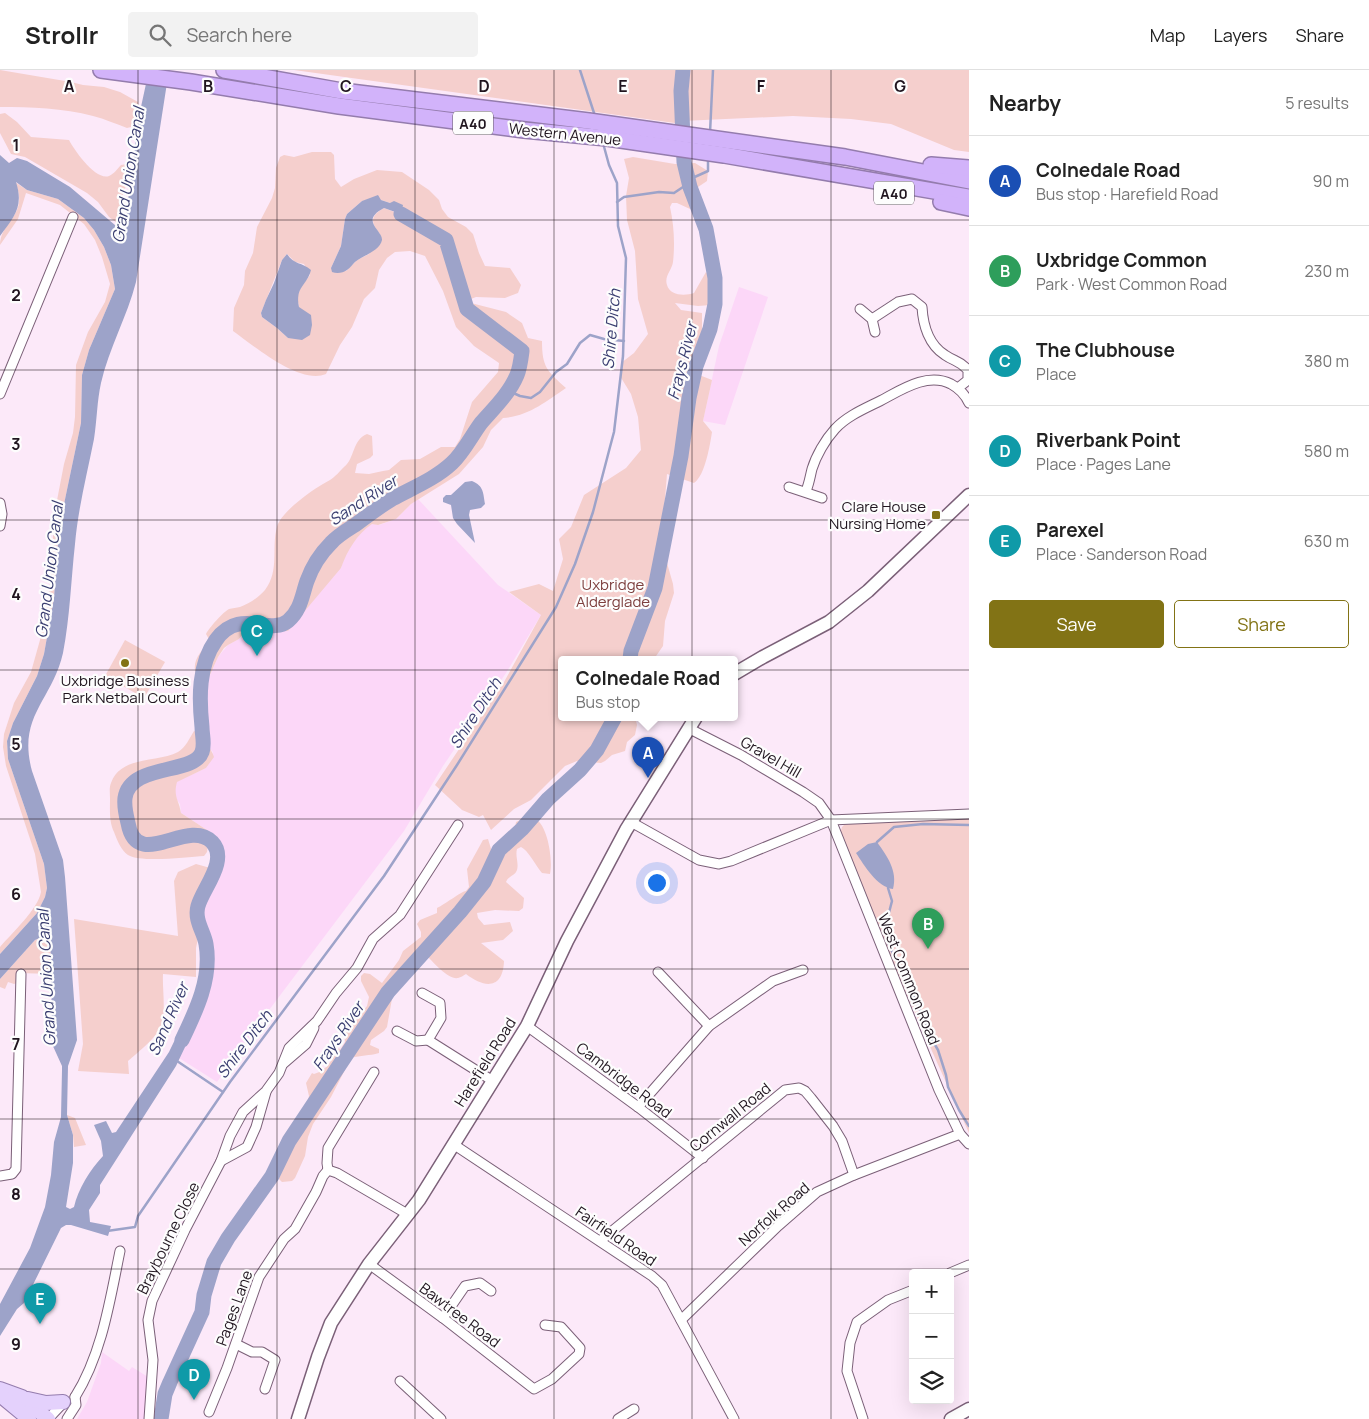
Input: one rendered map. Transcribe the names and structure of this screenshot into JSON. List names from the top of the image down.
{
  "streets": {
    "highway": ["A40", "Western Avenue"],
    "main road": ["Harefield Road"],
    "street": [
      "Gravel Hill",
      "West Common Road",
      "Cambridge Road",
      "Cornwall Road",
      "Norfolk Road",
      "Fairfield Road",
      "Braybourne Close",
      "Pages Lane",
      "Bawtree Road"
    ]
  },
  "crossings": [
    ["A40", "Western Avenue"],
    ["Gravel Hill", "West Common Road"],
    ["Gravel Hill", "Harefield Road"],
    ["West Common Road", "Norfolk Road"],
    ["Harefield Road", "Cambridge Road"],
    ["Harefield Road", "Fairfield Road"],
    ["Harefield Road", "Bawtree Road"],
    ["Cambridge Road", "Cornwall Road"],
    ["Cornwall Road", "Norfolk Road"],
    ["Cornwall Road", "Fairfield Road"],
    ["Norfolk Road", "Fairfield Road"]
  ],
  "water": [
    "Grand Union Canal",
    "Shire Ditch",
    "Frays River",
    "Sand River"
  ],
  "parks": ["Uxbridge Alderglade"],
  "places": {
    "transit": ["Clare House Nursing Home"],
    "other": ["Uxbridge Business Park Netball Court"]
  },
  "page": {
    "header": "Strollr",
    "search": "Search here",
    "nav": ["Map", "Layers", "Share"],
    "heading": ["Nearby", "5 results"],
    "list": [
      {
        "mark": "A",
        "name": "Colnedale Road",
        "note": "Bus stop · Harefield Road",
        "value": "90 m"
      },
      {
        "mark": "B",
        "name": "Uxbridge Common",
        "note": "Park · West Common Road",
        "value": "230 m"
      },
      {
        "mark": "C",
        "name": "The Clubhouse",
        "note": "Place",
        "value": "380 m"
      },
      {
        "mark": "D",
        "name": "Riverbank Point",
        "note": "Place · Pages Lane",
        "value": "580 m"
      },
      {
        "mark": "E",
        "name": "Parexel",
        "note": "Place · Sanderson Road",
        "value": "630 m"
      }
    ],
    "buttons": ["Save", "Share"],
    "pins": [
      "C",
      "A",
      "B",
      "E",
      "D"
    ],
    "popup": ["Colnedale Road", "Bus stop"],
    "map_buttons": ["+", "−"]
  },
  "grid": {
    "columns": [
      "A",
      "B",
      "C",
      "D",
      "E",
      "F",
      "G"
    ],
    "rows": [
      "1",
      "2",
      "3",
      "4",
      "5",
      "6",
      "7",
      "8",
      "9"
    ]
  }
}
